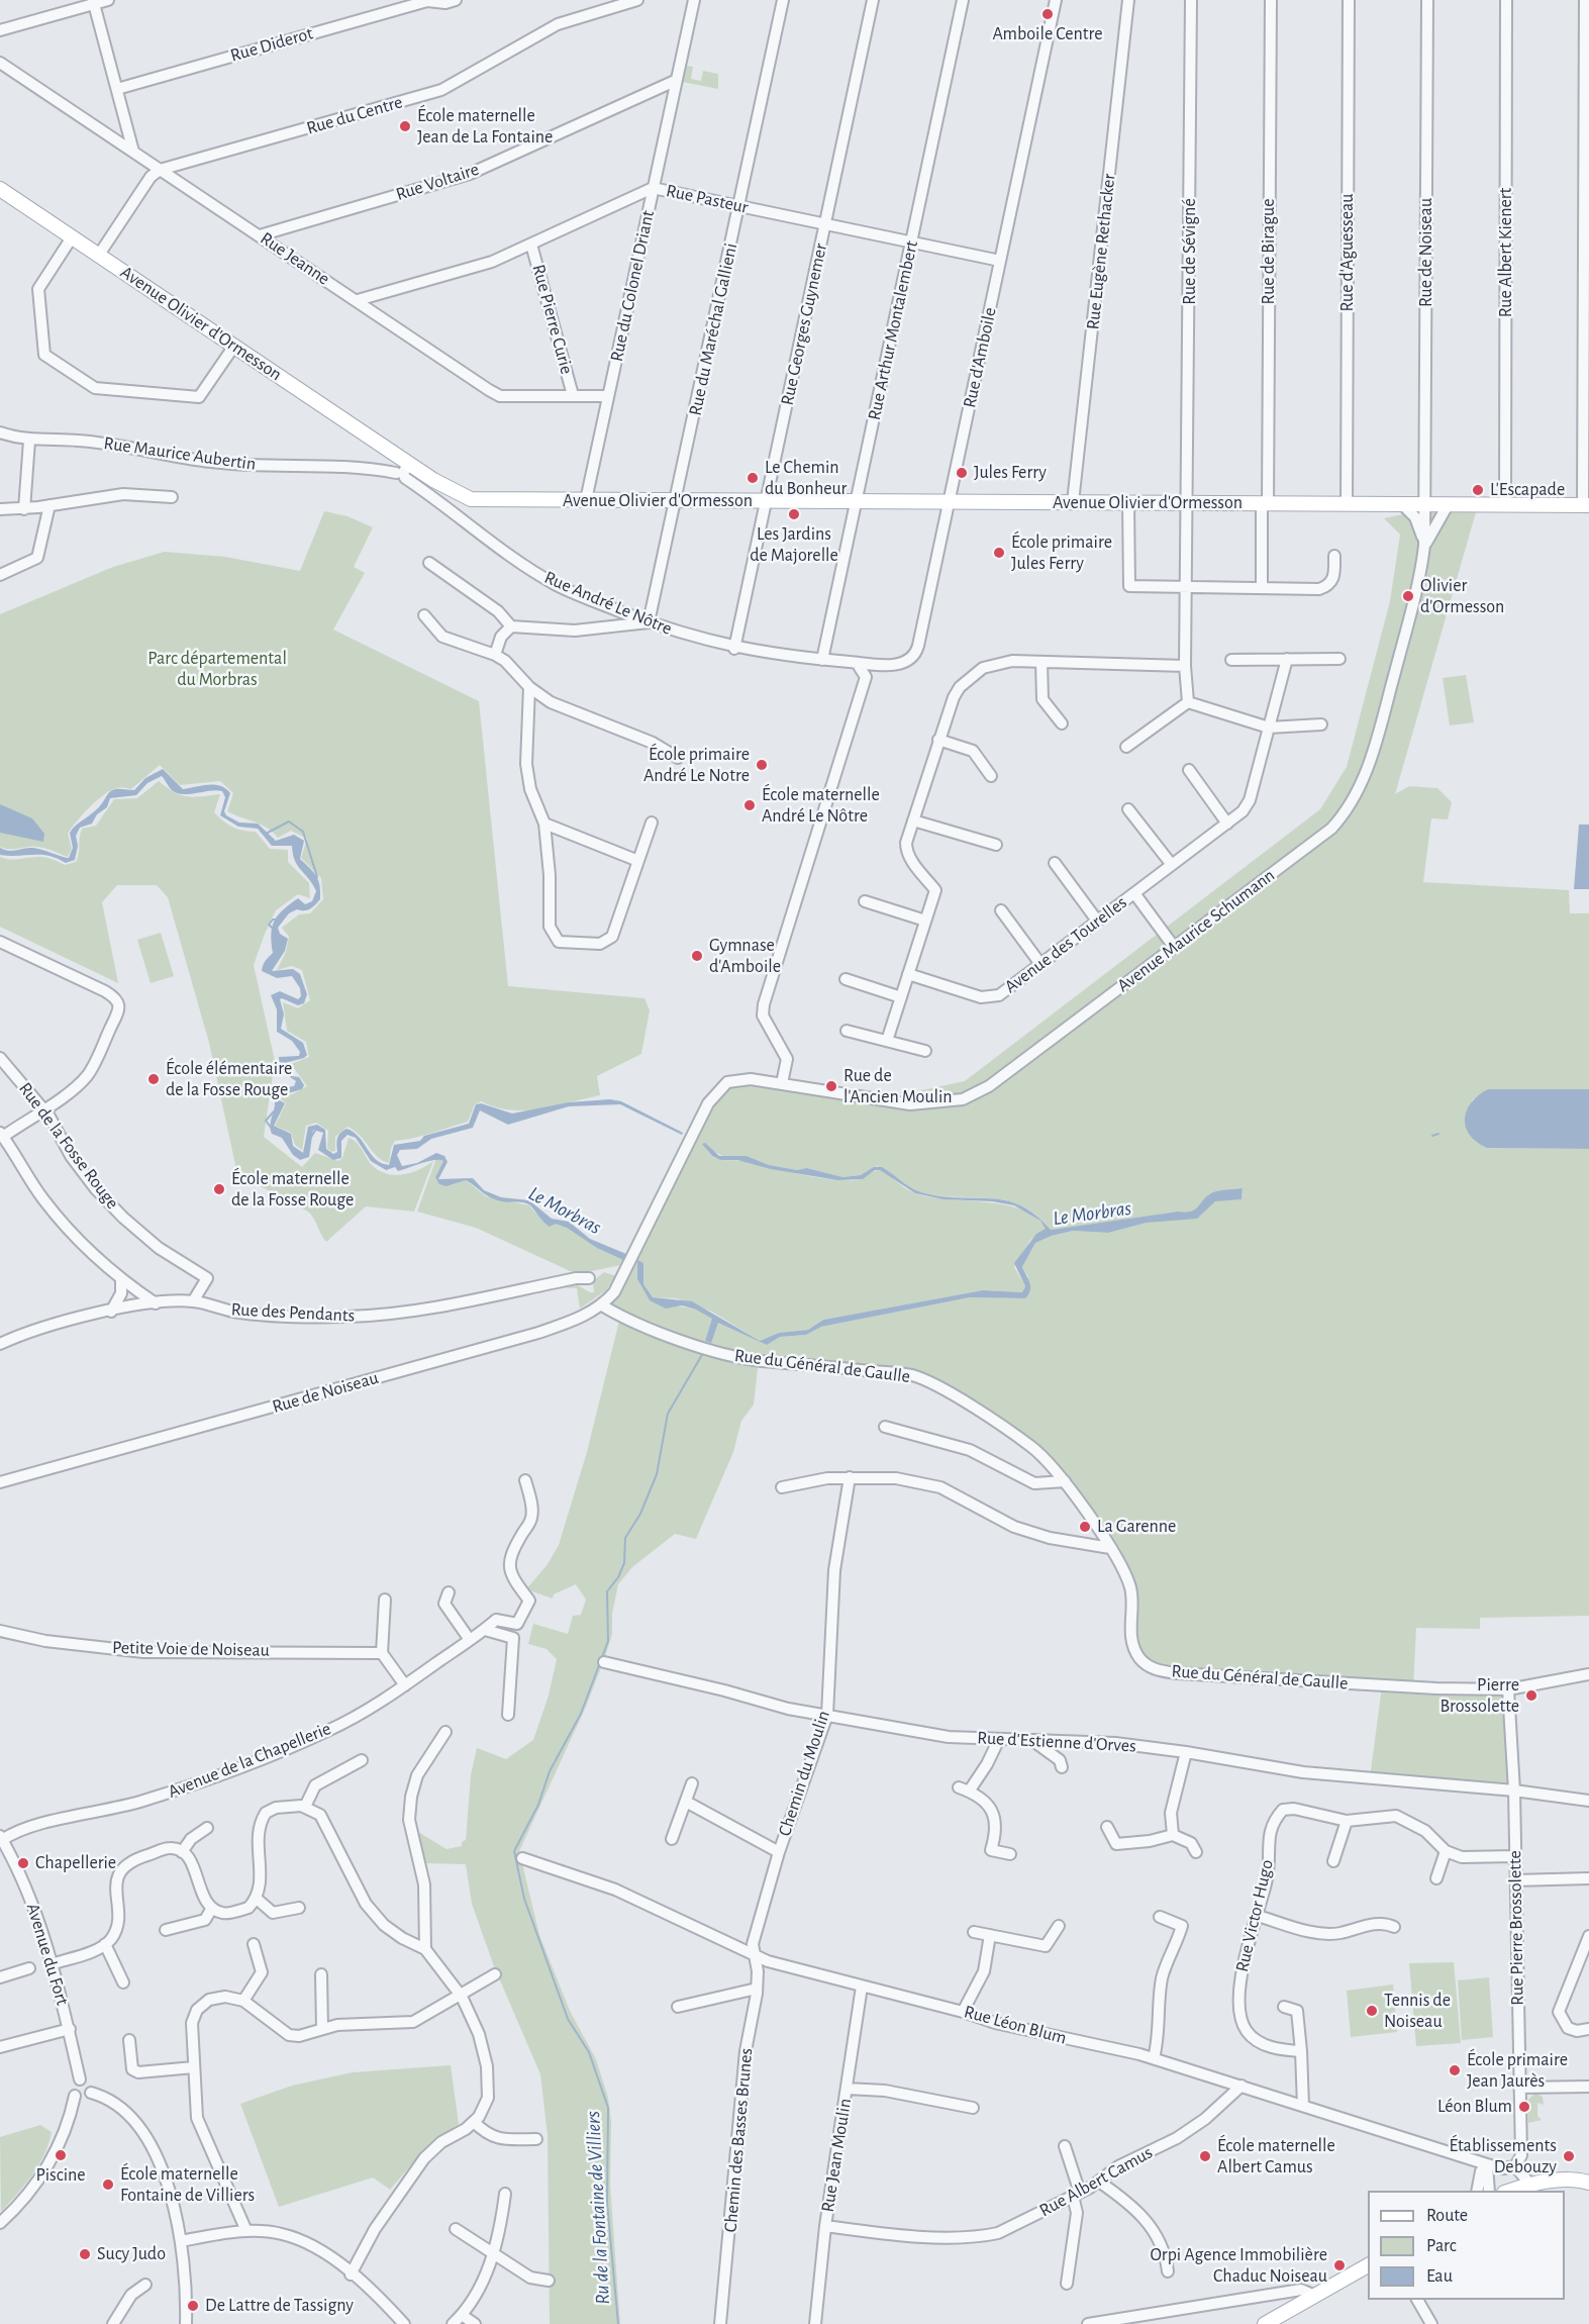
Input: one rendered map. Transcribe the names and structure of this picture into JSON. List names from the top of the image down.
{
  "streets": {
    "main road": ["Avenue Olivier d'Ormesson"],
    "street": [
      "Rue Diderot",
      "Rue du Centre",
      "Rue Voltaire",
      "Rue Pasteur",
      "Rue Eugène Rethacker",
      "Rue de Sévigné",
      "Rue de Birague",
      "Rue d'Aguesseau",
      "Rue de Noiseau",
      "Rue Albert Kienert",
      "Rue Jeanne",
      "Rue du Colonel Driant",
      "Rue Pierre Curie",
      "Rue Georges Guynemer",
      "Rue du Maréchal Gallieni",
      "Rue Arthur Montalembert",
      "Rue d'Amboile",
      "Rue Maurice Aubertin",
      "Rue André Le Nôtre",
      "Avenue Maurice Schumann",
      "Avenue des Tourelles",
      "Rue de la Fosse Rouge",
      "Rue des Pendants",
      "Rue du Général de Gaulle",
      "Petite Voie de Noiseau",
      "Rue d'Estienne d'Orves",
      "Avenue de la Chapellerie",
      "Chemin du Moulin",
      "Rue Victor Hugo",
      "Rue Pierre Brossolette",
      "Avenue du Fort",
      "Rue Léon Blum",
      "Chemin des Basses Brunes",
      "Rue Jean Moulin",
      "Rue Albert Camus"
    ]
  },
  "crossings": [
    ["Rue du Centre", "Rue Jeanne"],
    ["Rue Voltaire", "Rue Jeanne"],
    ["Rue Voltaire", "Rue du Colonel Driant"],
    ["Rue Pasteur", "Rue Jeanne"],
    ["Rue Pasteur", "Rue du Colonel Driant"],
    ["Rue Pasteur", "Rue Pierre Curie"],
    ["Rue Pasteur", "Rue Georges Guynemer"],
    ["Rue Pasteur", "Rue du Maréchal Gallieni"],
    ["Rue Pasteur", "Rue Arthur Montalembert"],
    ["Rue Pasteur", "Rue d'Amboile"],
    ["Rue Eugène Rethacker", "Avenue Olivier d'Ormesson"],
    ["Rue de Sévigné", "Avenue Olivier d'Ormesson"],
    ["Rue de Birague", "Avenue Olivier d'Ormesson"],
    ["Rue d'Aguesseau", "Avenue Olivier d'Ormesson"],
    ["Rue de Noiseau", "Avenue Olivier d'Ormesson"],
    ["Rue de Noiseau", "Avenue Maurice Schumann"],
    ["Rue de Noiseau", "Rue du Général de Gaulle"],
    ["Rue Albert Kienert", "Avenue Olivier d'Ormesson"],
    ["Rue Jeanne", "Rue du Colonel Driant"],
    ["Rue Jeanne", "Rue Pierre Curie"],
    ["Rue du Colonel Driant", "Avenue Olivier d'Ormesson"],
    ["Avenue Olivier d'Ormesson", "Rue Georges Guynemer"],
    ["Avenue Olivier d'Ormesson", "Rue du Maréchal Gallieni"],
    ["Avenue Olivier d'Ormesson", "Rue Arthur Montalembert"],
    ["Avenue Olivier d'Ormesson", "Rue d'Amboile"],
    ["Avenue Olivier d'Ormesson", "Rue André Le Nôtre"],
    ["Avenue Olivier d'Ormesson", "Avenue Maurice Schumann"],
    ["Rue Georges Guynemer", "Rue André Le Nôtre"],
    ["Rue du Maréchal Gallieni", "Rue André Le Nôtre"],
    ["Rue Arthur Montalembert", "Rue André Le Nôtre"],
    ["Rue d'Amboile", "Rue André Le Nôtre"],
    ["Rue de la Fosse Rouge", "Rue des Pendants"],
    ["Rue du Général de Gaulle", "Rue Pierre Brossolette"],
    ["Rue d'Estienne d'Orves", "Chemin du Moulin"],
    ["Rue d'Estienne d'Orves", "Rue Pierre Brossolette"],
    ["Avenue de la Chapellerie", "Avenue du Fort"],
    ["Chemin du Moulin", "Rue Léon Blum"],
    ["Chemin du Moulin", "Chemin des Basses Brunes"],
    ["Rue Pierre Brossolette", "Rue Léon Blum"],
    ["Rue Léon Blum", "Chemin des Basses Brunes"],
    ["Rue Léon Blum", "Rue Jean Moulin"],
    ["Rue Léon Blum", "Rue Albert Camus"],
    ["Rue Jean Moulin", "Rue Albert Camus"]
  ],
  "water": ["Le Morbras", "Ru de la Fontaine de Villiers"],
  "parks": ["Parc départemental du Morbras"],
  "places": [
    "Amboile Centre",
    "École maternelle Jean de La Fontaine",
    "Jules Ferry",
    "Le Chemin du Bonheur",
    "L'Escapade",
    "Les Jardins de Majorelle",
    "École primaire Jules Ferry",
    "Olivier d'Ormesson",
    "École primaire André Le Notre",
    "École maternelle André Le Nôtre",
    "Gymnase d'Amboile",
    "École élémentaire de la Fosse Rouge",
    "Rue de l'Ancien Moulin",
    "École maternelle de la Fosse Rouge",
    "La Garenne",
    "Pierre Brossolette",
    "Chapellerie",
    "Tennis de Noiseau",
    "École primaire Jean Jaurès",
    "Léon Blum",
    "Piscine",
    "École maternelle Albert Camus",
    "Établissements Debouzy",
    "École maternelle Fontaine de Villiers",
    "Sucy Judo",
    "Orpi Agence Immobilière Chaduc Noiseau",
    "De Lattre de Tassigny"
  ],
  "legend": ["Route", "Parc", "Eau"]
}
